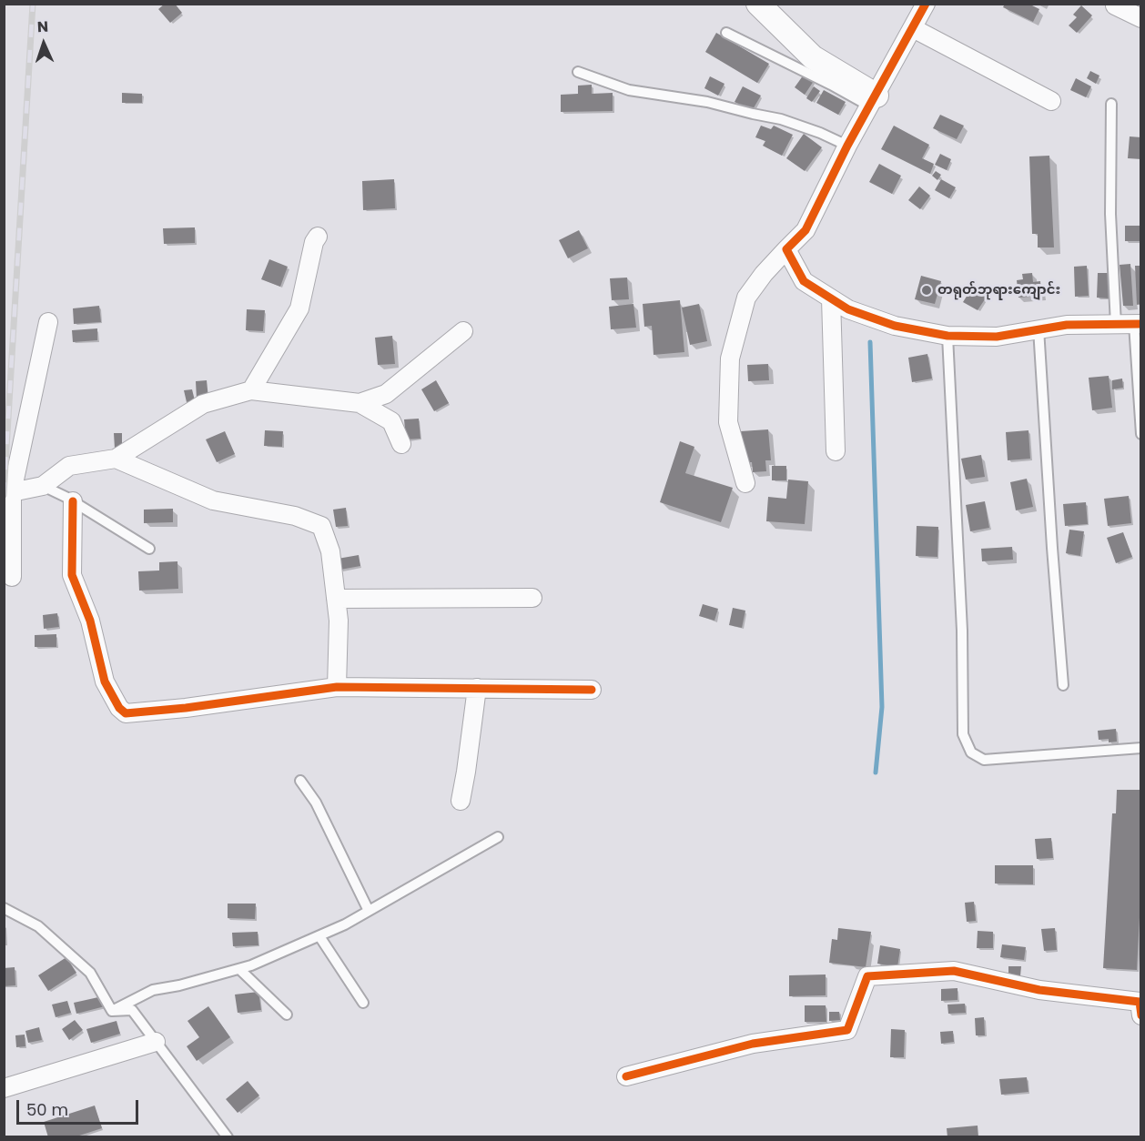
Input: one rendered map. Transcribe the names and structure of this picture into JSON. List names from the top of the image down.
{
  "places": ["တရုတ်ဘုရားကျောင်း"],
  "scale_bar": "50 m",
  "north": "top"
}
